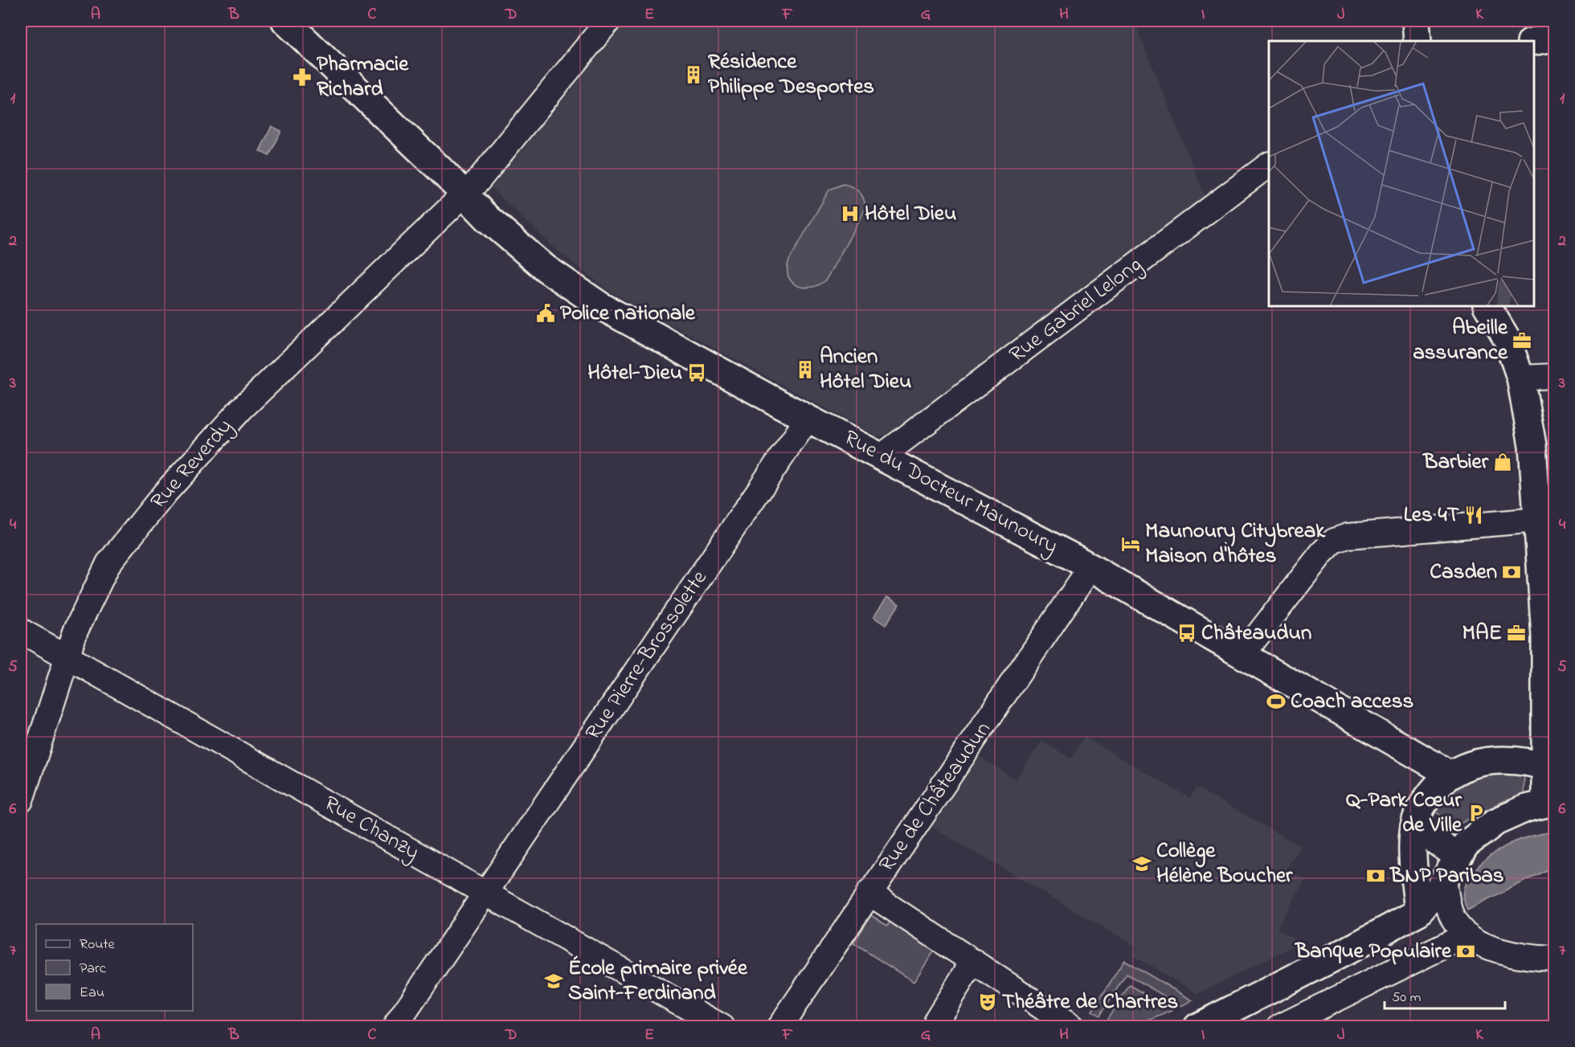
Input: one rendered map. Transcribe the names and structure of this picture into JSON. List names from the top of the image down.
{
  "streets": {
    "main road": ["Rue du Docteur Maunoury"],
    "street": [
      "Rue Gabriel Lelong",
      "Rue Reverdy",
      "Rue Pierre-Brossolette",
      "Rue de Châteaudun",
      "Rue Chanzy"
    ]
  },
  "crossings": [
    ["Rue Gabriel Lelong", "Rue du Docteur Maunoury"],
    ["Rue Reverdy", "Rue du Docteur Maunoury"],
    ["Rue Reverdy", "Rue Chanzy"],
    ["Rue du Docteur Maunoury", "Rue Pierre-Brossolette"],
    ["Rue du Docteur Maunoury", "Rue de Châteaudun"],
    ["Rue Pierre-Brossolette", "Rue Chanzy"]
  ],
  "places": {
    "building": ["Résidence Philippe Desportes", "Ancien Hôtel Dieu"],
    "pharmacy": ["Pharmacie Richard"],
    "hospital": ["Hôtel Dieu"],
    "public building": ["Police nationale"],
    "office": ["Abeille assurance", "MAE"],
    "bus stop": ["Hôtel-Dieu", "Châteaudun"],
    "shop": ["Barbier"],
    "restaurant": ["Les 4T"],
    "hotel": ["Maunoury Citybreak Maison d'hôtes"],
    "bank": ["Casden", "BNP Paribas", "Banque Populaire"],
    "sports": ["Coach access"],
    "parking": ["Q-Park Cœur de Ville"],
    "school or university": ["Collège Hélène Boucher", "École primaire privée Saint-Ferdinand"],
    "theatre": ["Théâtre de Chartres"]
  },
  "legend": ["Route", "Parc", "Eau"],
  "scale_bar": "50 m",
  "grid": {
    "columns": [
      "A",
      "B",
      "C",
      "D",
      "E",
      "F",
      "G",
      "H",
      "I",
      "J",
      "K"
    ],
    "rows": [
      "1",
      "2",
      "3",
      "4",
      "5",
      "6",
      "7"
    ]
  }
}
